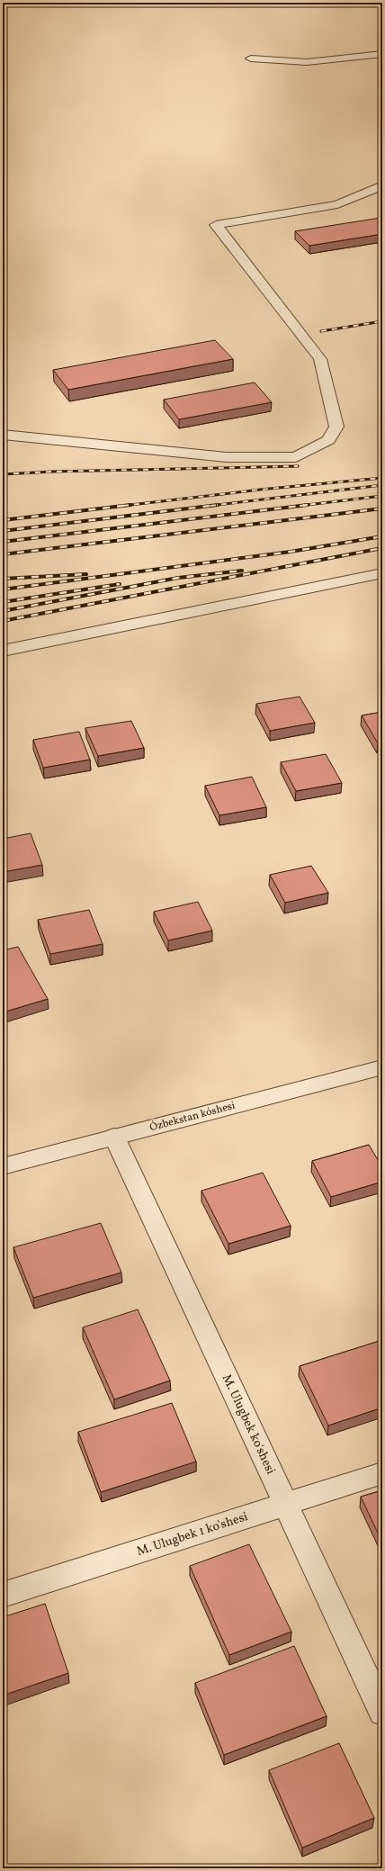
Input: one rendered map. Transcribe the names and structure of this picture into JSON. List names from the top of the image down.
{
  "streets": {
    "street": ["Ózbekstan kóshesi", "M. Ulugbek ko'shesi", "M. Ulugbek 1 ko'shesi"]
  },
  "crossings": [
    ["Ózbekstan kóshesi", "M. Ulugbek ko'shesi"],
    ["M. Ulugbek ko'shesi", "M. Ulugbek 1 ko'shesi"]
  ]
}
